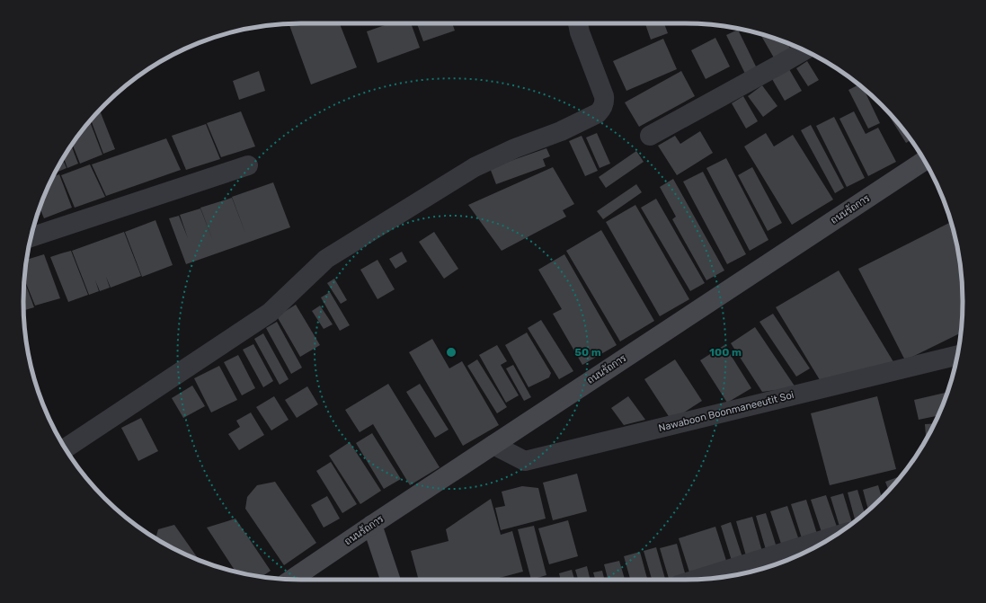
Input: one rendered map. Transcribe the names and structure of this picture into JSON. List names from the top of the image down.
{
  "streets": {
    "street": ["ถนนรัถการ", "Nawaboon Boonmaneeutit Soi"]
  },
  "crossings": [
    ["ถนนรัถการ", "Nawaboon Boonmaneeutit Soi"]
  ],
  "rings": ["50 m", "100 m"]
}
